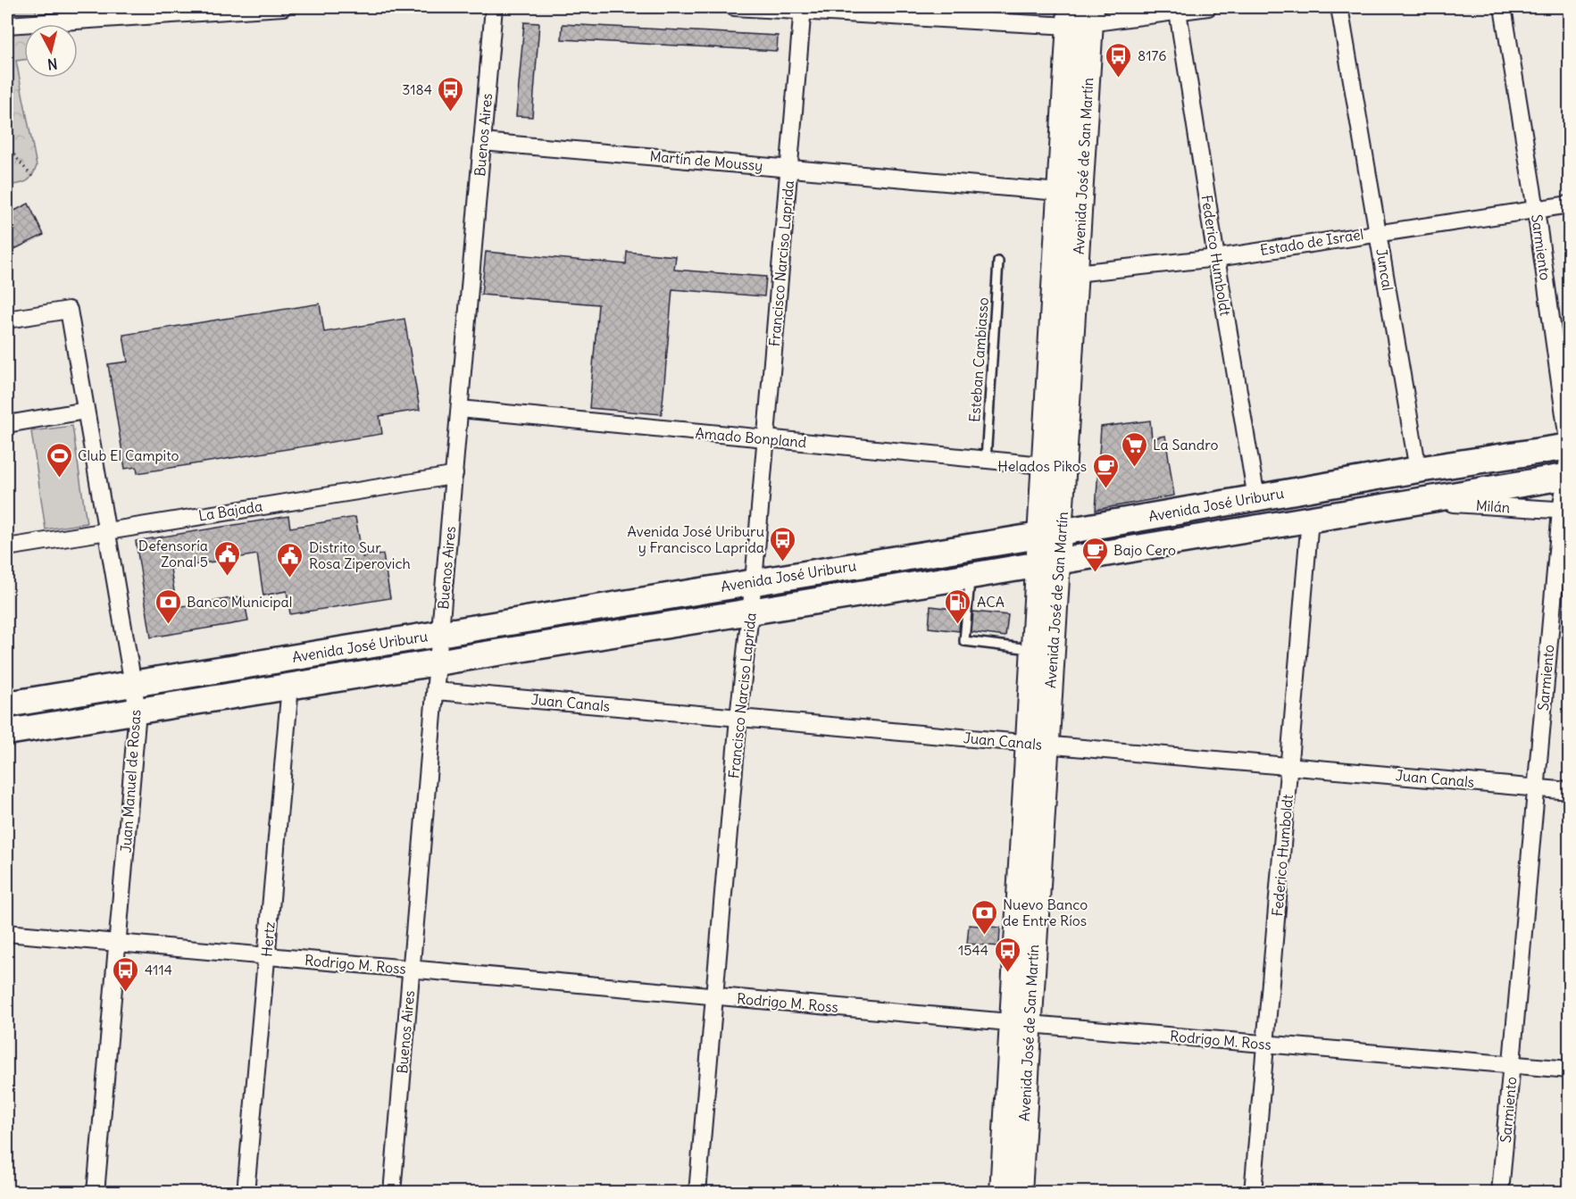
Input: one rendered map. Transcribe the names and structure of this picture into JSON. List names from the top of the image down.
{
  "streets": {
    "main road": ["Avenida José de San Martín", "Avenida José Uriburu"],
    "street": [
      "Buenos Aires",
      "Martín de Moussy",
      "Estado de Israel",
      "Sarmiento",
      "Federico Humboldt",
      "Francisco Narciso Laprida",
      "Juncal",
      "Amado Bonpland",
      "Milán",
      "La Bajada",
      "Juan Canals",
      "Juan Manuel de Rosas",
      "Hertz",
      "Rodrigo M. Ross"
    ],
    "lane": ["Esteban Cambiasso"]
  },
  "crossings": [
    ["Buenos Aires", "Martín de Moussy"],
    ["Buenos Aires", "Amado Bonpland"],
    ["Buenos Aires", "Avenida José Uriburu"],
    ["Buenos Aires", "La Bajada"],
    ["Buenos Aires", "Juan Canals"],
    ["Buenos Aires", "Rodrigo M. Ross"],
    ["Martín de Moussy", "Avenida José de San Martín"],
    ["Martín de Moussy", "Francisco Narciso Laprida"],
    ["Avenida José de San Martín", "Estado de Israel"],
    ["Avenida José de San Martín", "Amado Bonpland"],
    ["Avenida José de San Martín", "Avenida José Uriburu"],
    ["Avenida José de San Martín", "Juan Canals"],
    ["Avenida José de San Martín", "Rodrigo M. Ross"],
    ["Estado de Israel", "Sarmiento"],
    ["Estado de Israel", "Federico Humboldt"],
    ["Estado de Israel", "Juncal"],
    ["Sarmiento", "Avenida José Uriburu"],
    ["Sarmiento", "Milán"],
    ["Sarmiento", "Juan Canals"],
    ["Sarmiento", "Rodrigo M. Ross"],
    ["Federico Humboldt", "Avenida José Uriburu"],
    ["Federico Humboldt", "Juan Canals"],
    ["Federico Humboldt", "Rodrigo M. Ross"],
    ["Francisco Narciso Laprida", "Amado Bonpland"],
    ["Francisco Narciso Laprida", "Avenida José Uriburu"],
    ["Francisco Narciso Laprida", "Juan Canals"],
    ["Francisco Narciso Laprida", "Rodrigo M. Ross"],
    ["Juncal", "Avenida José Uriburu"],
    ["Esteban Cambiasso", "Amado Bonpland"],
    ["Avenida José Uriburu", "Milán"],
    ["Avenida José Uriburu", "Juan Manuel de Rosas"],
    ["Avenida José Uriburu", "Hertz"],
    ["La Bajada", "Juan Manuel de Rosas"],
    ["Juan Manuel de Rosas", "Rodrigo M. Ross"],
    ["Hertz", "Rodrigo M. Ross"]
  ],
  "places": {
    "bus stop": [
      "8176",
      "3184",
      "Avenida José Uriburu y Francisco Laprida",
      "1544",
      "4114"
    ],
    "supermarket": ["La Sandro"],
    "sports": ["Club El Campito"],
    "cafe": ["Helados Pikos", "Bajo Cero"],
    "public building": ["Defensoría Zonal 5", "Distrito Sur Rosa Ziperovich"],
    "bank": ["Banco Municipal", "Nuevo Banco de Entre Ríos"],
    "fuel station": ["ACA"]
  },
  "north": "bottom"
}
